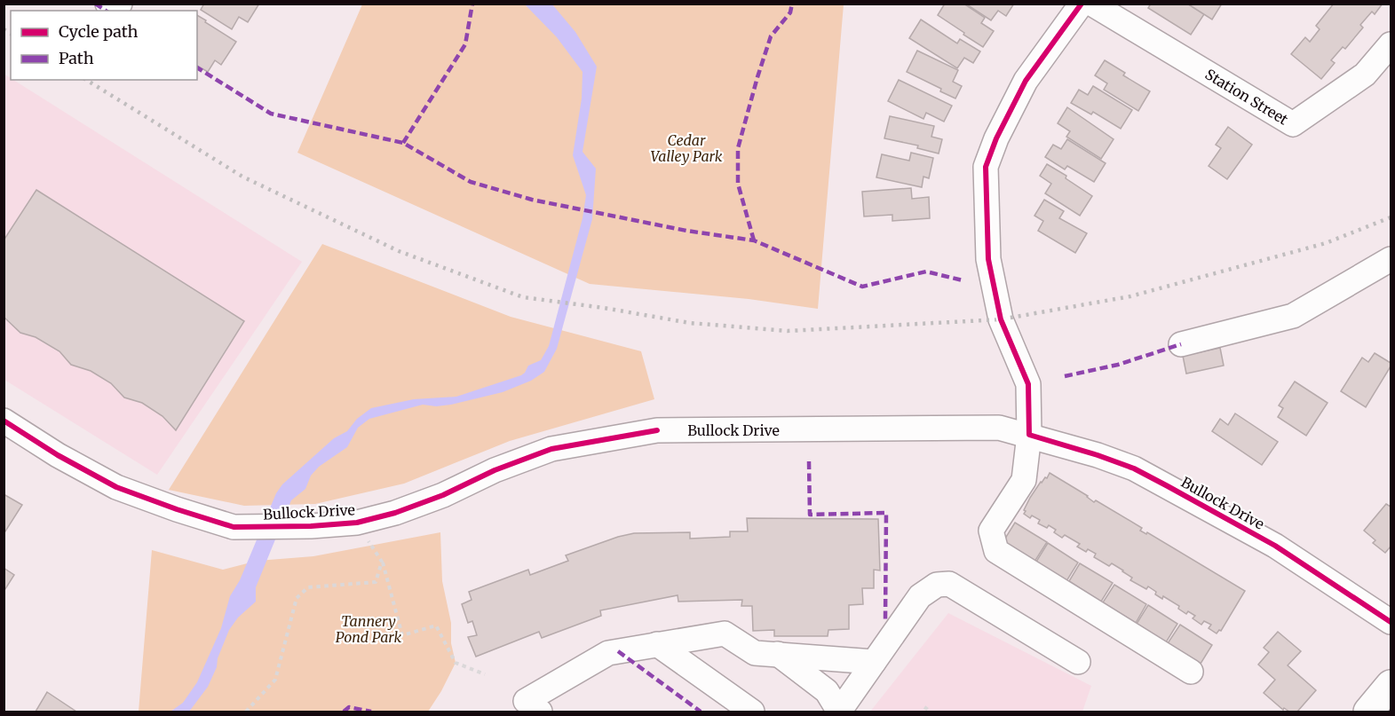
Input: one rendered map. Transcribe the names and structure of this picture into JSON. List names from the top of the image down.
{
  "streets": {
    "street": ["Station Street", "Bullock Drive"]
  },
  "parks": ["Cedar Valley Park", "Tannery Pond Park"],
  "legend": ["Cycle path", "Path"]
}
